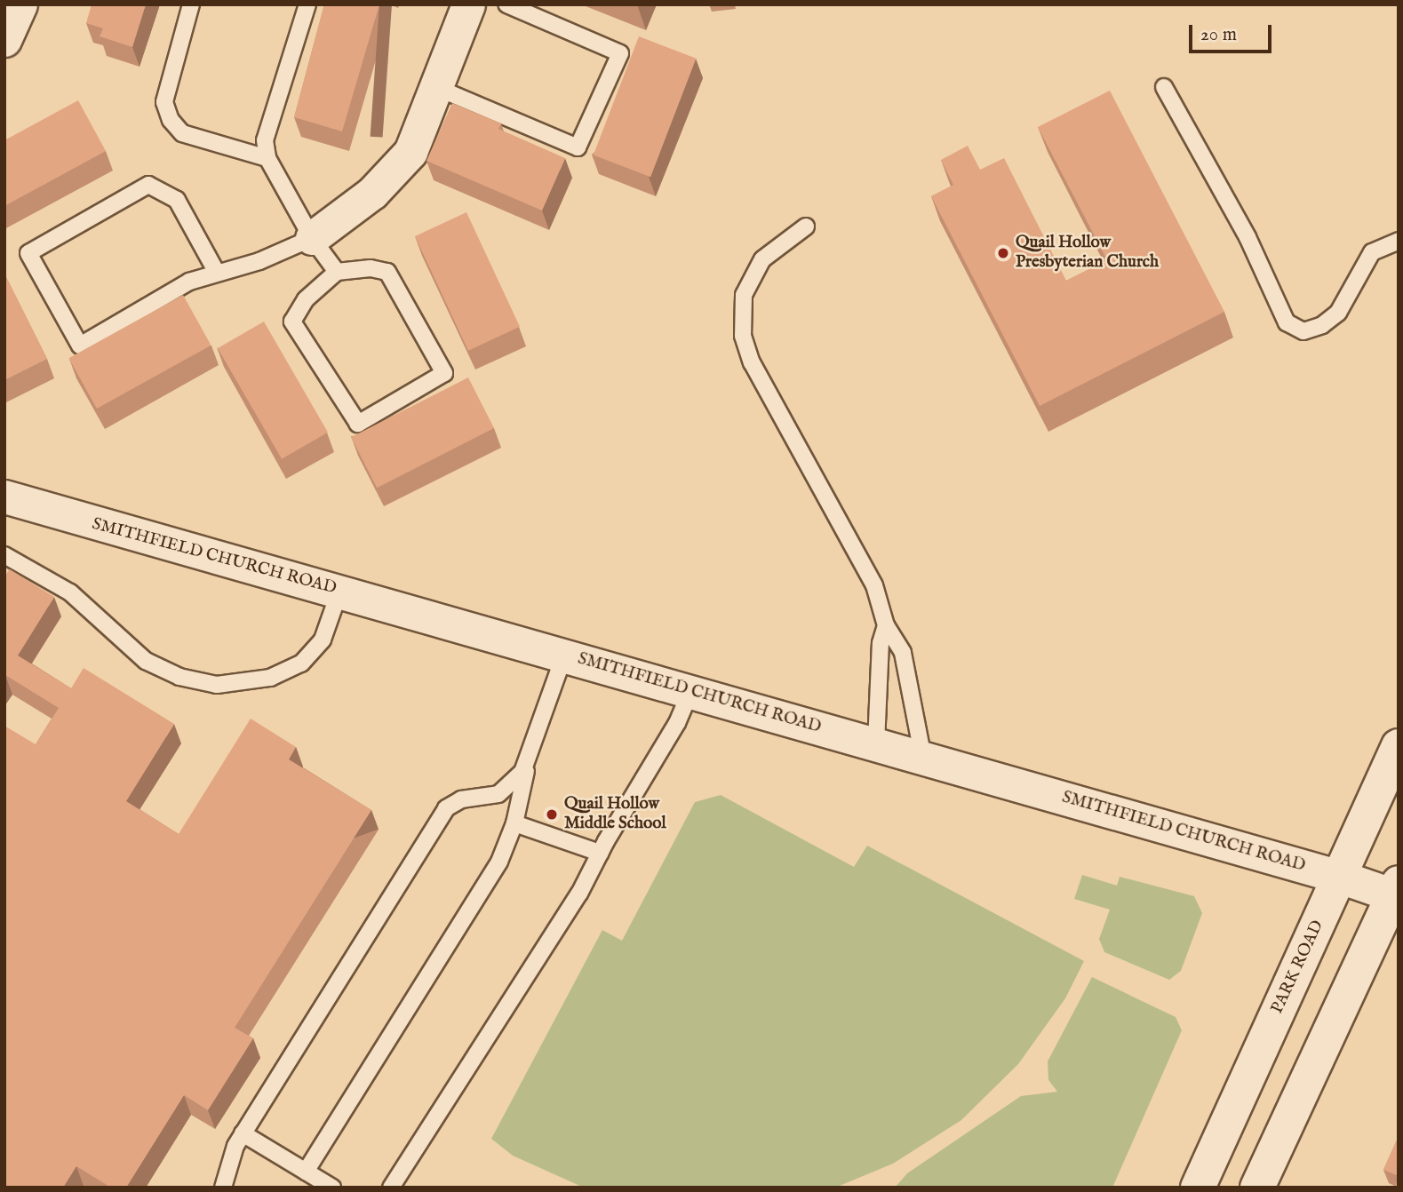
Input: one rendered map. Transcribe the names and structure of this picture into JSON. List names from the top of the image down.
{
  "streets": {
    "main road": ["PARK ROAD"],
    "street": ["SMITHFIELD CHURCH ROAD"]
  },
  "crossings": [
    ["SMITHFIELD CHURCH ROAD", "PARK ROAD"]
  ],
  "places": ["Quail Hollow Presbyterian Church", "Quail Hollow Middle School"],
  "scale_bar": "20 m"
}
